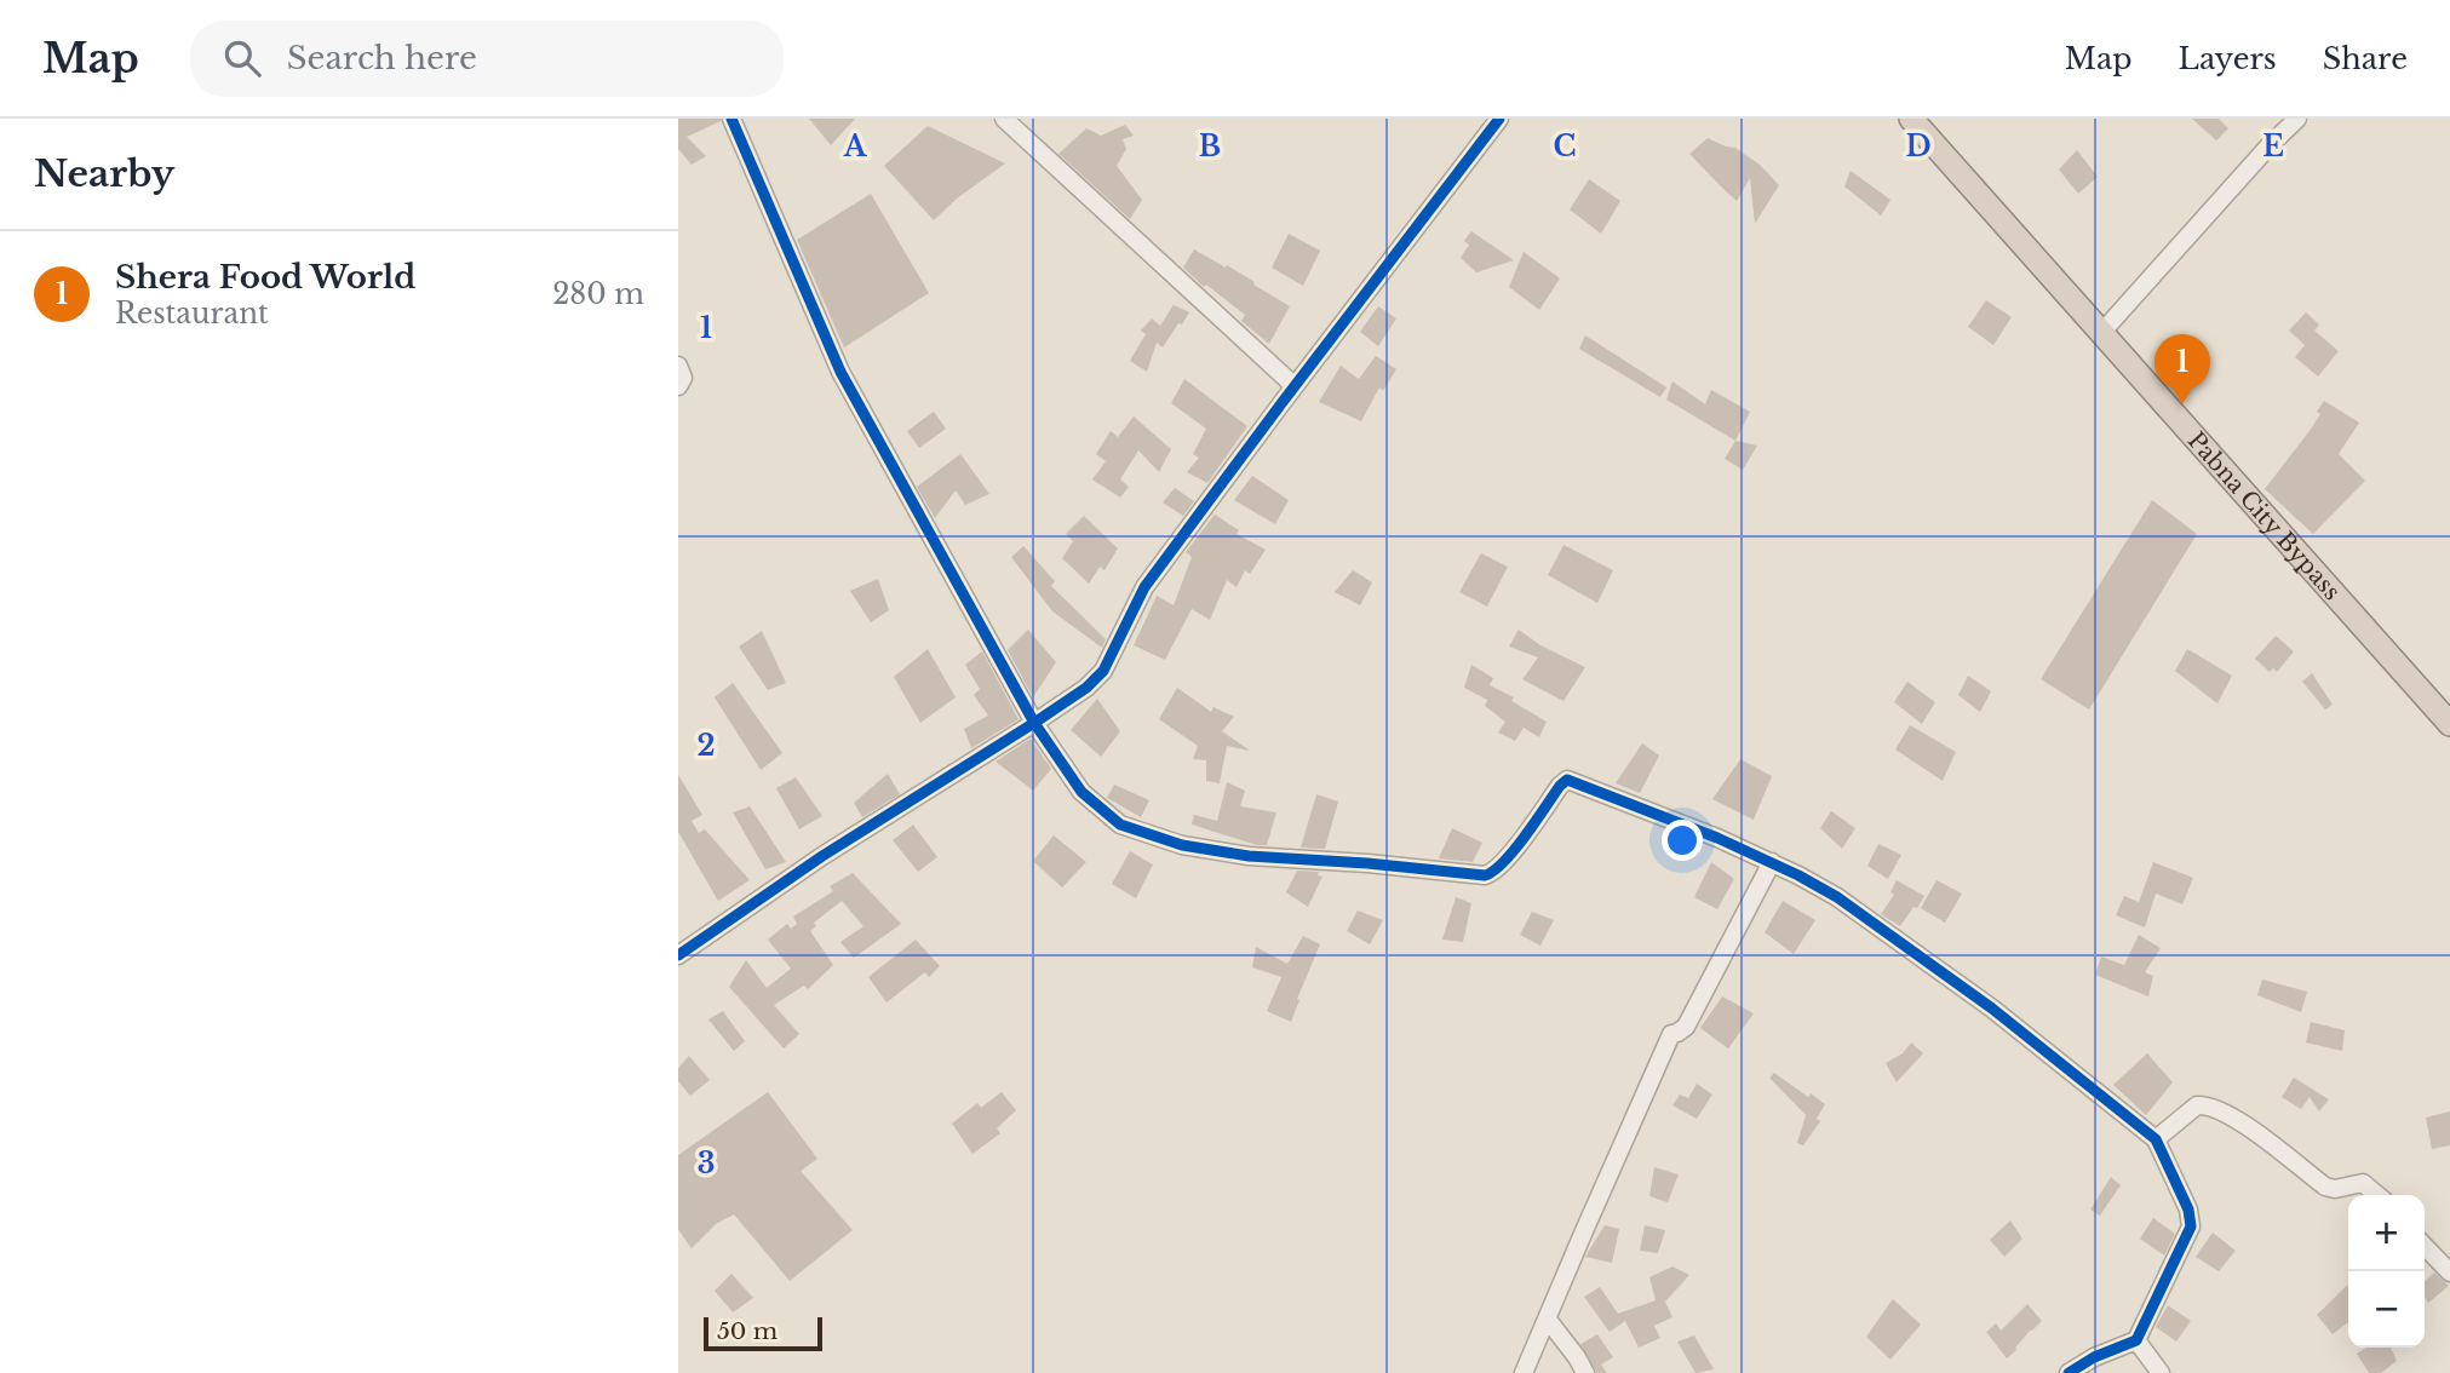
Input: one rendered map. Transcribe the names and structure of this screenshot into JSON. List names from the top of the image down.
{
  "streets": {
    "highway": ["Pabna City Bypass"]
  },
  "scale_bar": "50 m",
  "page": {
    "header": "Map",
    "search": "Search here",
    "nav": ["Map", "Layers", "Share"],
    "heading": "Nearby",
    "list": [
      {
        "mark": "1",
        "name": "Shera Food World",
        "note": "Restaurant",
        "value": "280 m"
      }
    ],
    "pins": "1",
    "map_buttons": ["+", "−"],
    "scale": "50 m"
  },
  "grid": {
    "columns": [
      "A",
      "B",
      "C",
      "D",
      "E"
    ],
    "rows": ["1", "2", "3"]
  }
}
